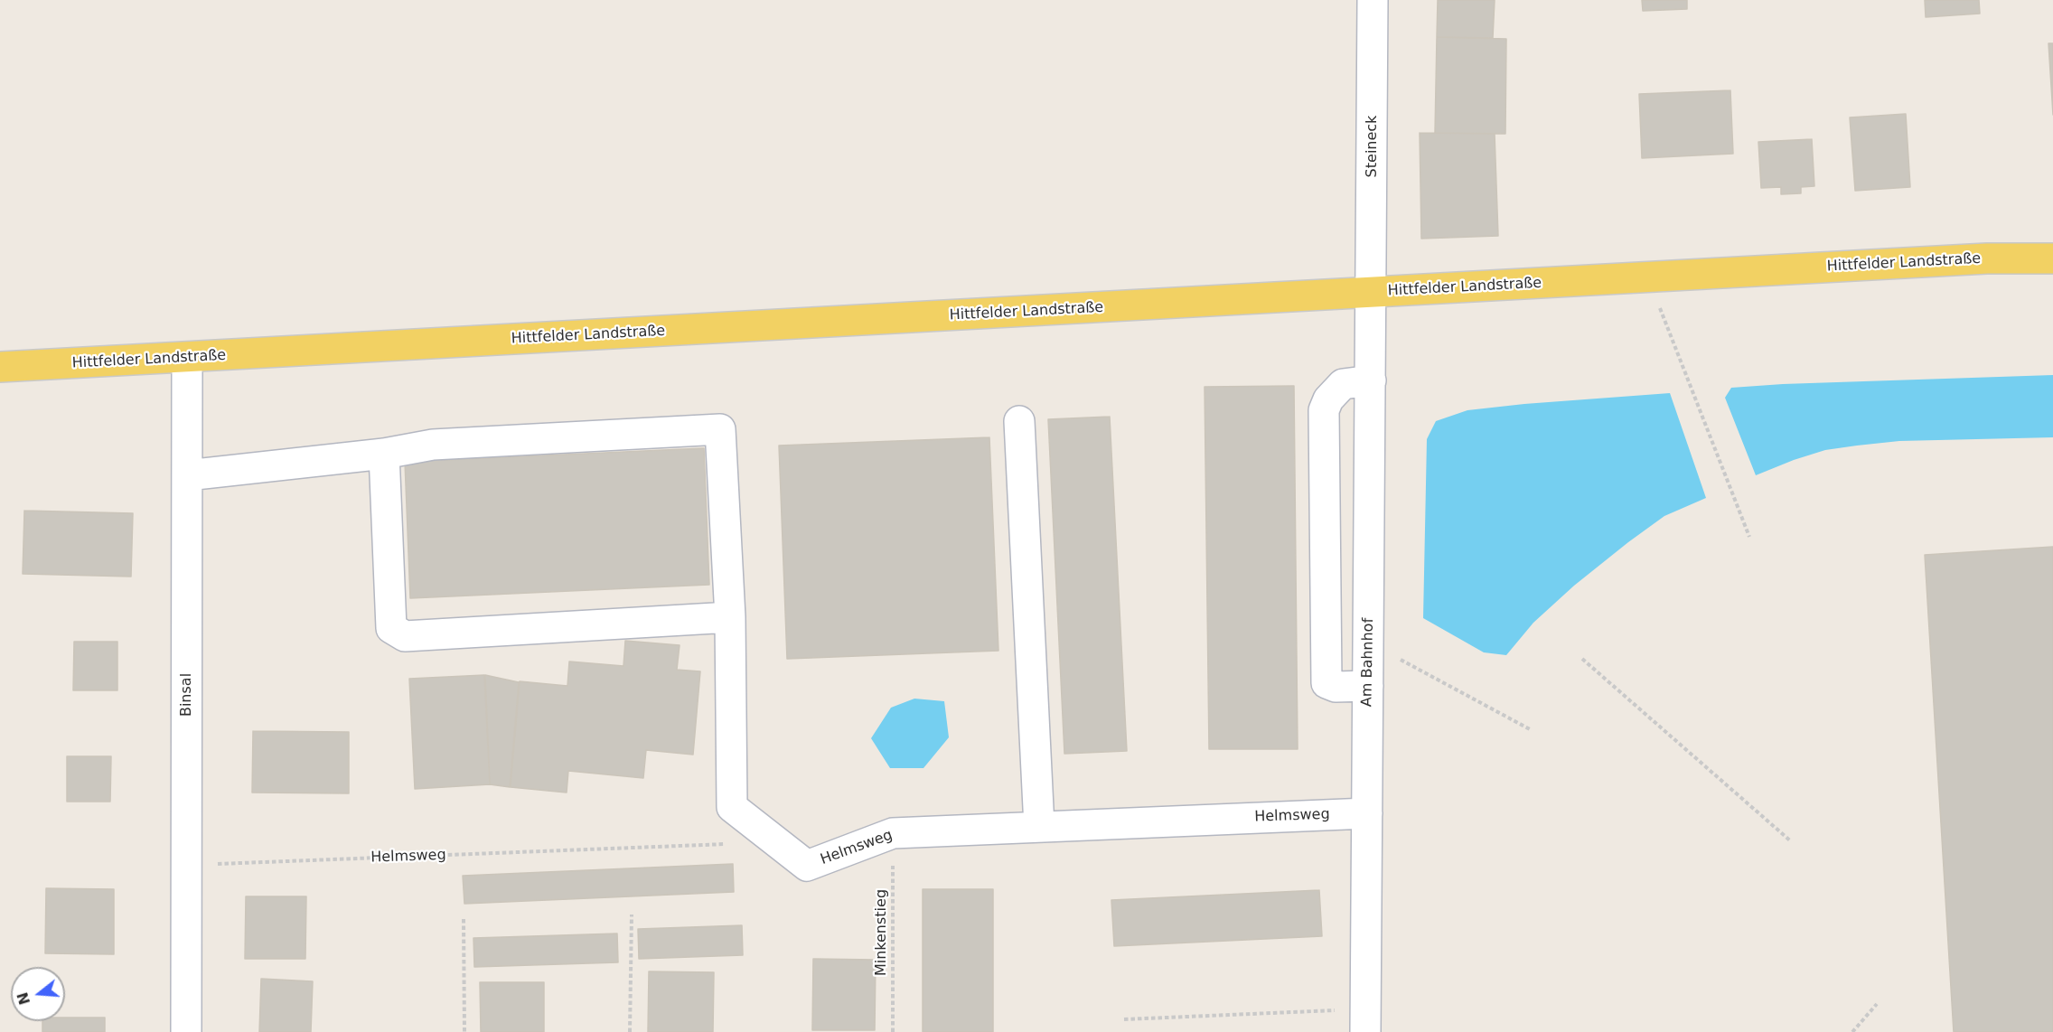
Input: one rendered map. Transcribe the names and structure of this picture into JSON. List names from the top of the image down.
{
  "streets": {
    "main road": ["Hittfelder Landstraße"],
    "street": [
      "Steineck",
      "Am Bahnhof",
      "Binsal",
      "Helmsweg"
    ],
    "path": ["Minkenstieg"]
  },
  "crossings": [
    ["Steineck", "Hittfelder Landstraße"],
    ["Steineck", "Am Bahnhof"],
    ["Hittfelder Landstraße", "Am Bahnhof"],
    ["Hittfelder Landstraße", "Binsal"],
    ["Am Bahnhof", "Helmsweg"],
    ["Binsal", "Helmsweg"],
    ["Helmsweg", "Minkenstieg"]
  ],
  "north": "left"
}
